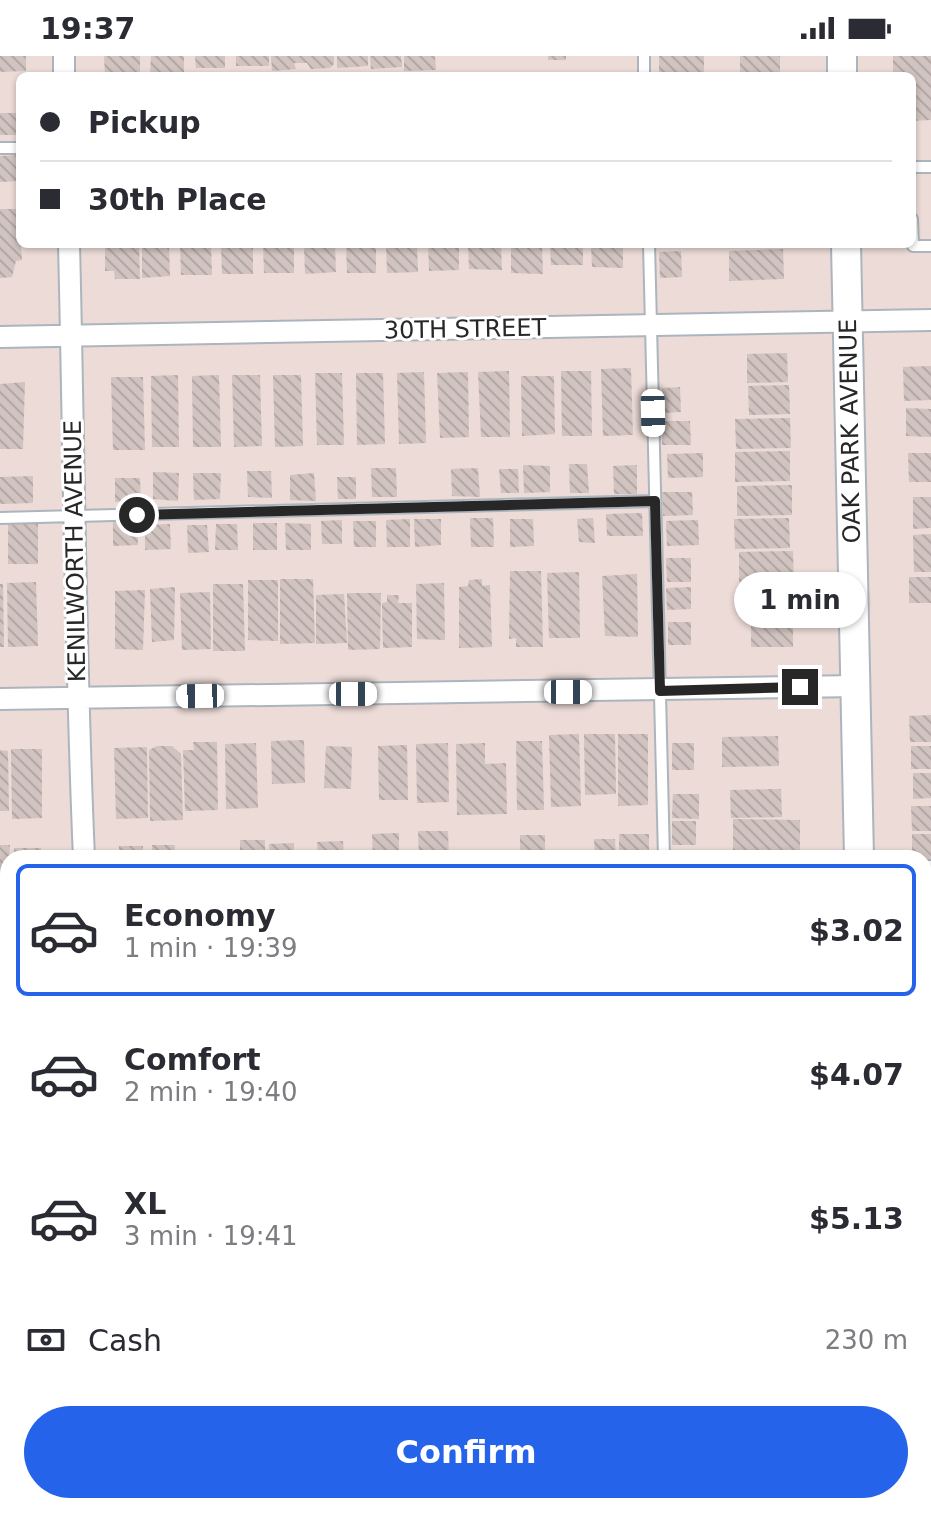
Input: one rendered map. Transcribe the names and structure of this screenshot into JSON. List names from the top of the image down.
{
  "streets": {
    "street": ["30TH STREET", "OAK PARK AVENUE", "KENILWORTH AVENUE"]
  },
  "crossings": [
    ["30TH STREET", "OAK PARK AVENUE"],
    ["30TH STREET", "KENILWORTH AVENUE"]
  ],
  "page": {
    "status": "19:37",
    "banner": ["Pickup", "30th Place"],
    "bubble": "1 min",
    "list": [
      {
        "name": "Economy",
        "note": "1 min · 19:39",
        "value": "$3.02"
      },
      {
        "name": "Comfort",
        "note": "2 min · 19:40",
        "value": "$4.07"
      },
      {
        "name": "XL",
        "note": "3 min · 19:41",
        "value": "$5.13"
      }
    ],
    "pay": ["Cash", "230 m"],
    "buttons": "Confirm"
  }
}
